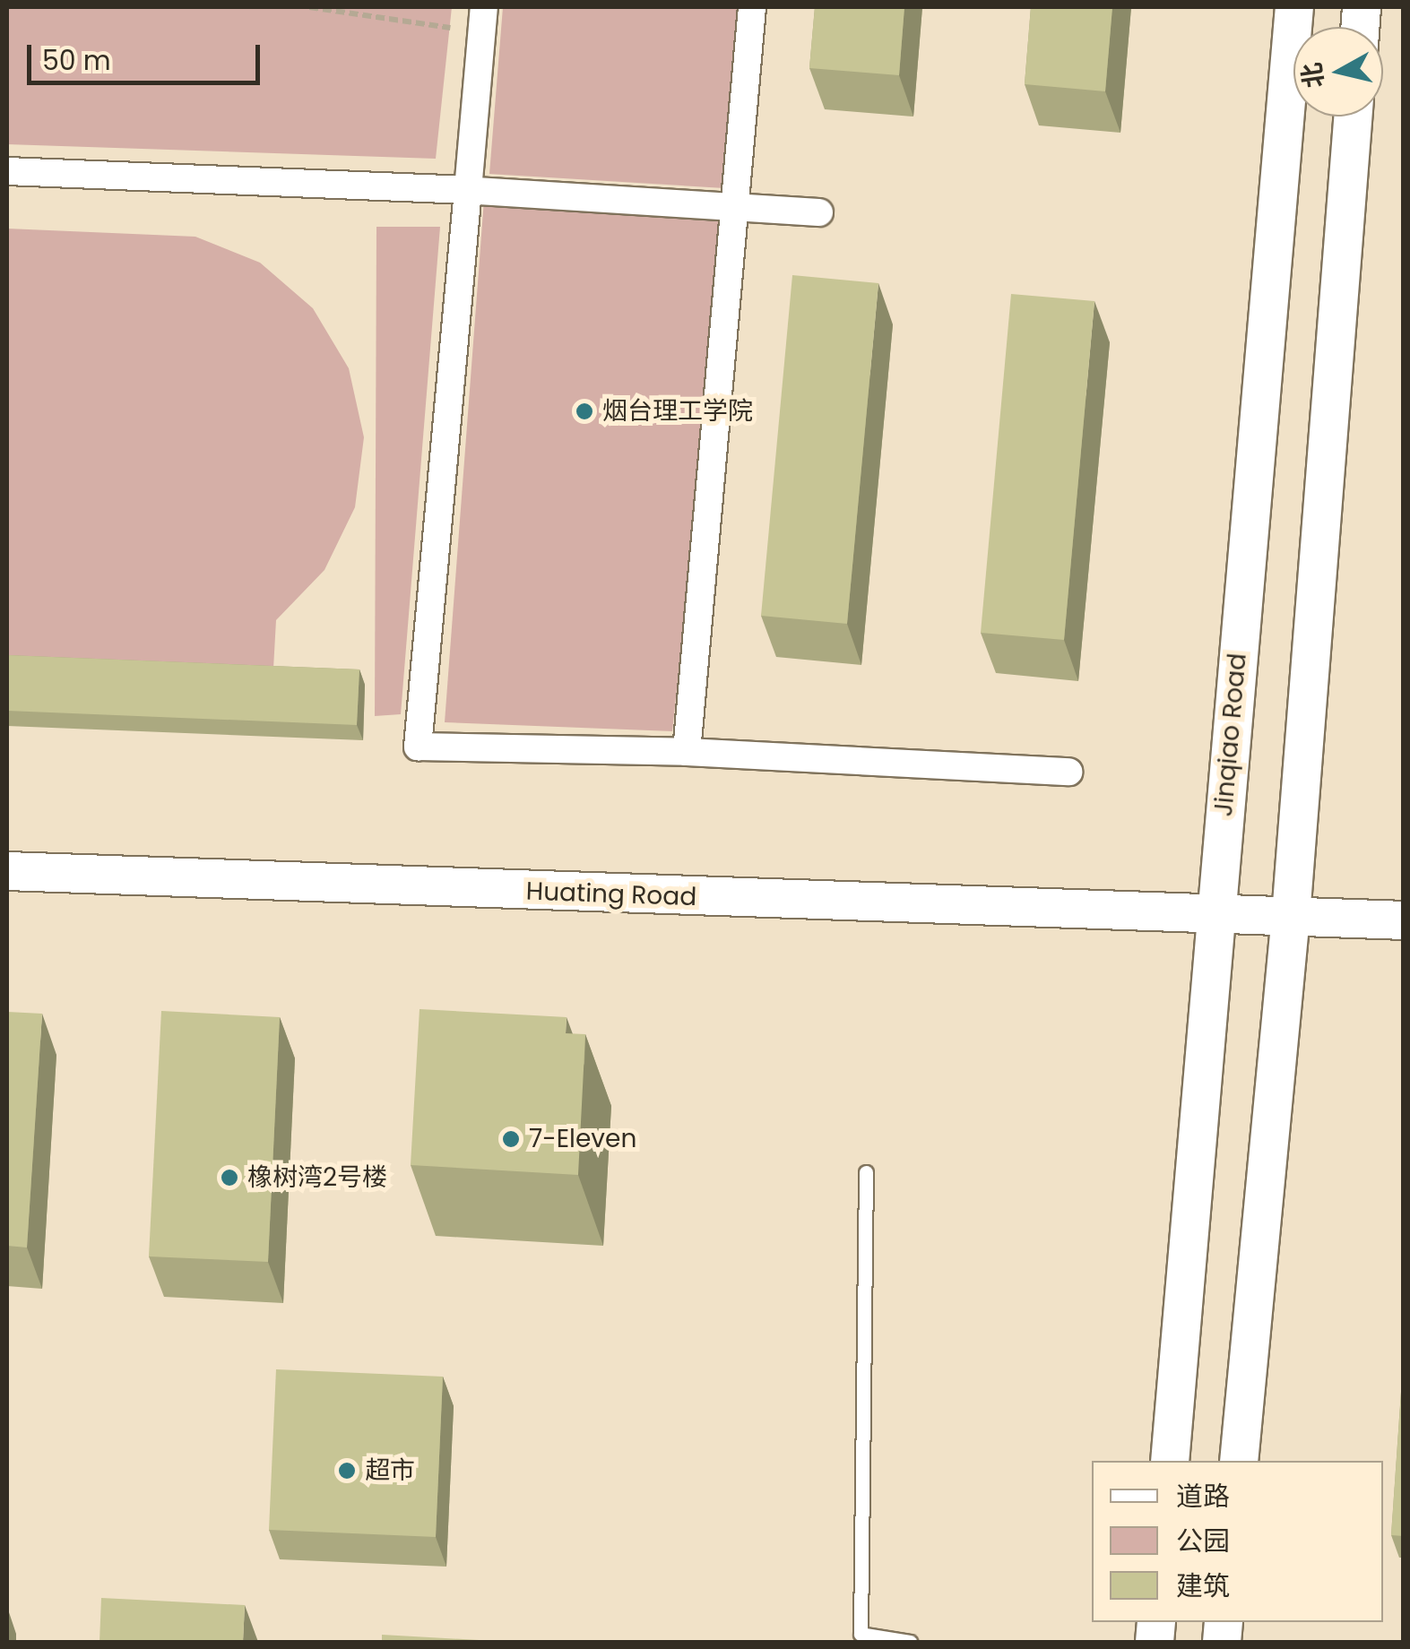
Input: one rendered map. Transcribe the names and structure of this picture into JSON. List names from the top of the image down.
{
  "streets": {
    "street": ["Jinqiao Road", "Huating Road"]
  },
  "crossings": [
    ["Jinqiao Road", "Huating Road"]
  ],
  "places": [
    "烟台理工学院",
    "7-Eleven",
    "橡树湾2号楼",
    "超市"
  ],
  "legend": ["道路", "公园", "建筑"],
  "scale_bar": "50 m",
  "north": "left"
}
